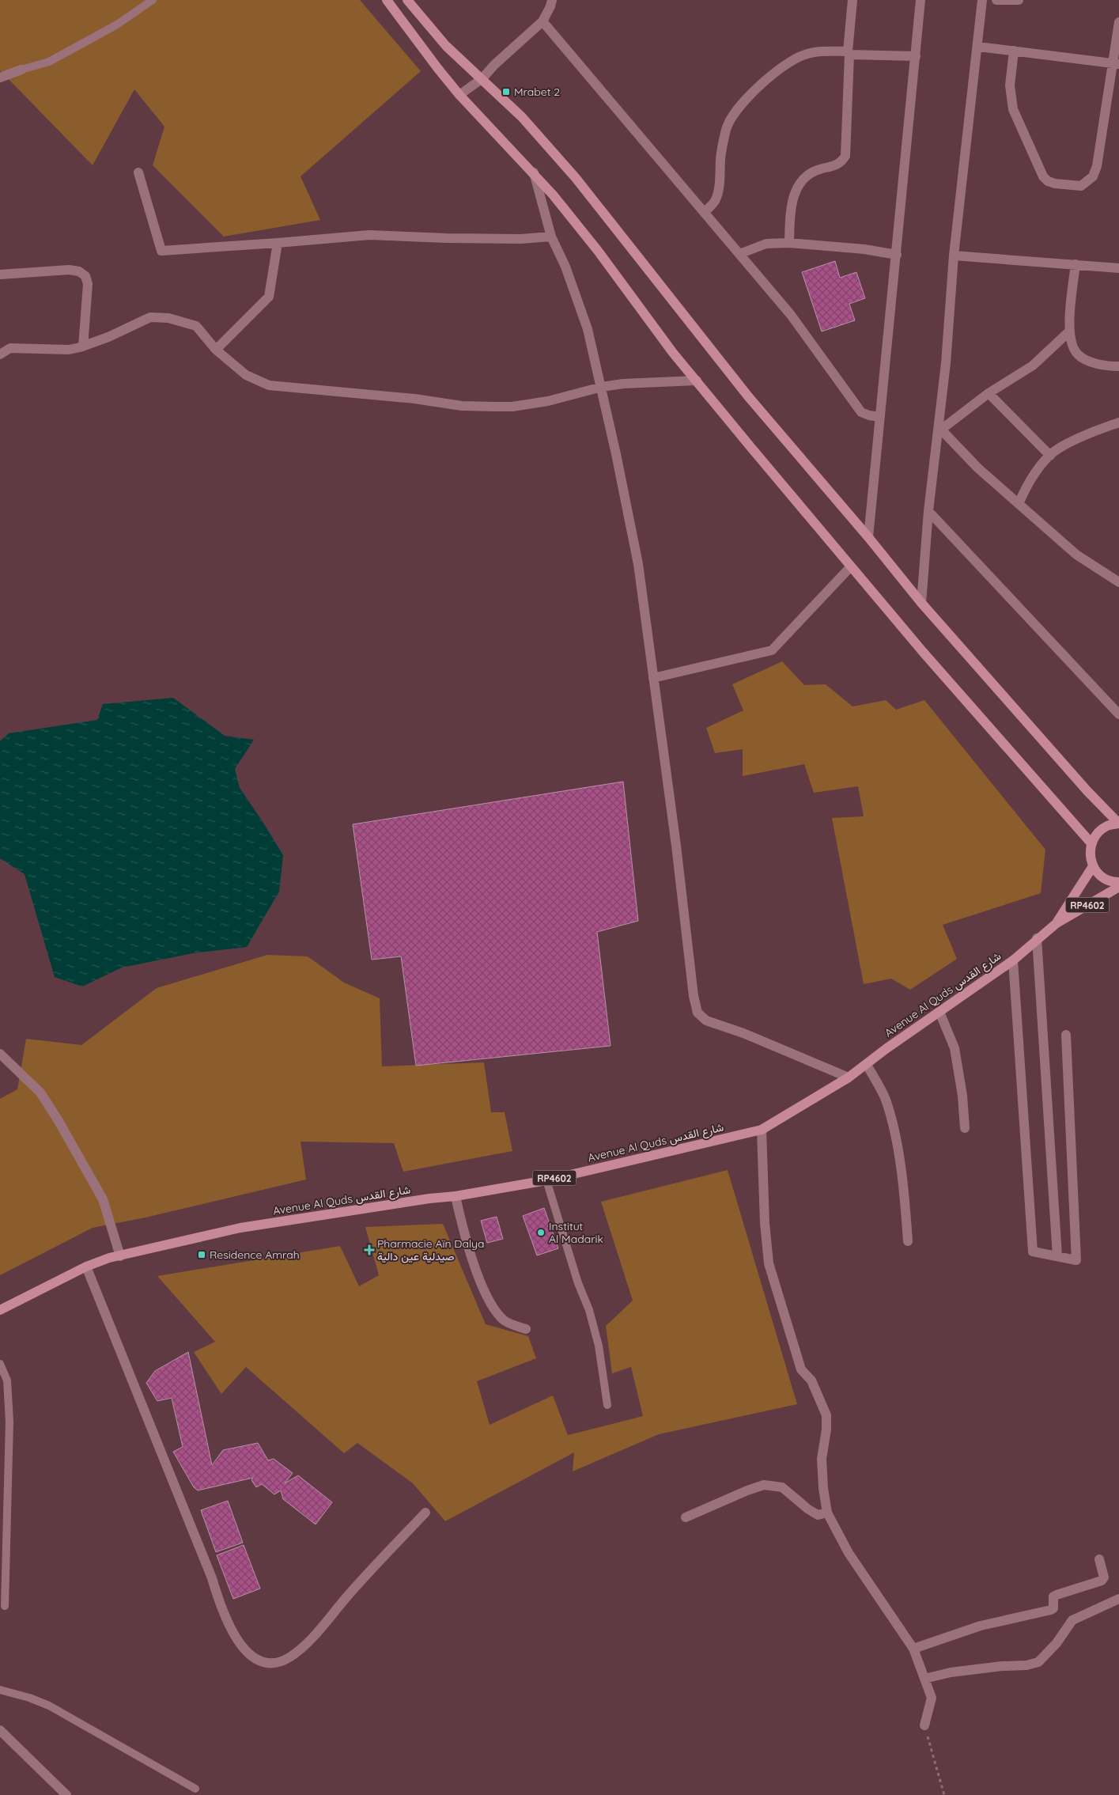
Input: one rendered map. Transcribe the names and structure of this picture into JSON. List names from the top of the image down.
{
  "streets": {
    "main road": ["RP4602", "Avenue Al Quds شارع القدس"]
  },
  "crossings": [
    ["RP4602", "Avenue Al Quds شارع القدس"]
  ],
  "places": {
    "transit": ["Mrabet 2", "Residence Amrah"],
    "other": ["Institut Al Madarik"],
    "health": ["Pharmacie Aïn Dalya صيدلية عين دالية"]
  }
}
